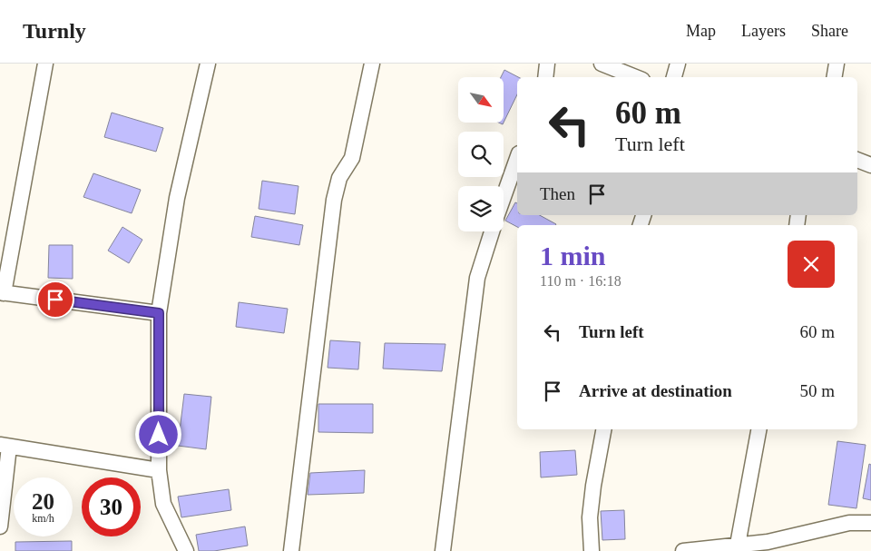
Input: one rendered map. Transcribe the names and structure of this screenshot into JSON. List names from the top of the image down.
{
  "north": "bottom right",
  "page": {
    "header": "Turnly",
    "nav": ["Map", "Layers", "Share"],
    "turn": ["60 m", "Turn left"],
    "then": "Then",
    "heading": ["1 min", "110 m · 16:18"],
    "list": [
      {
        "name": "Turn left",
        "value": "60 m"
      },
      {
        "name": "Arrive at destination",
        "value": "50 m"
      }
    ],
    "speed": "20 km/h",
    "limit": "30"
  }
}
